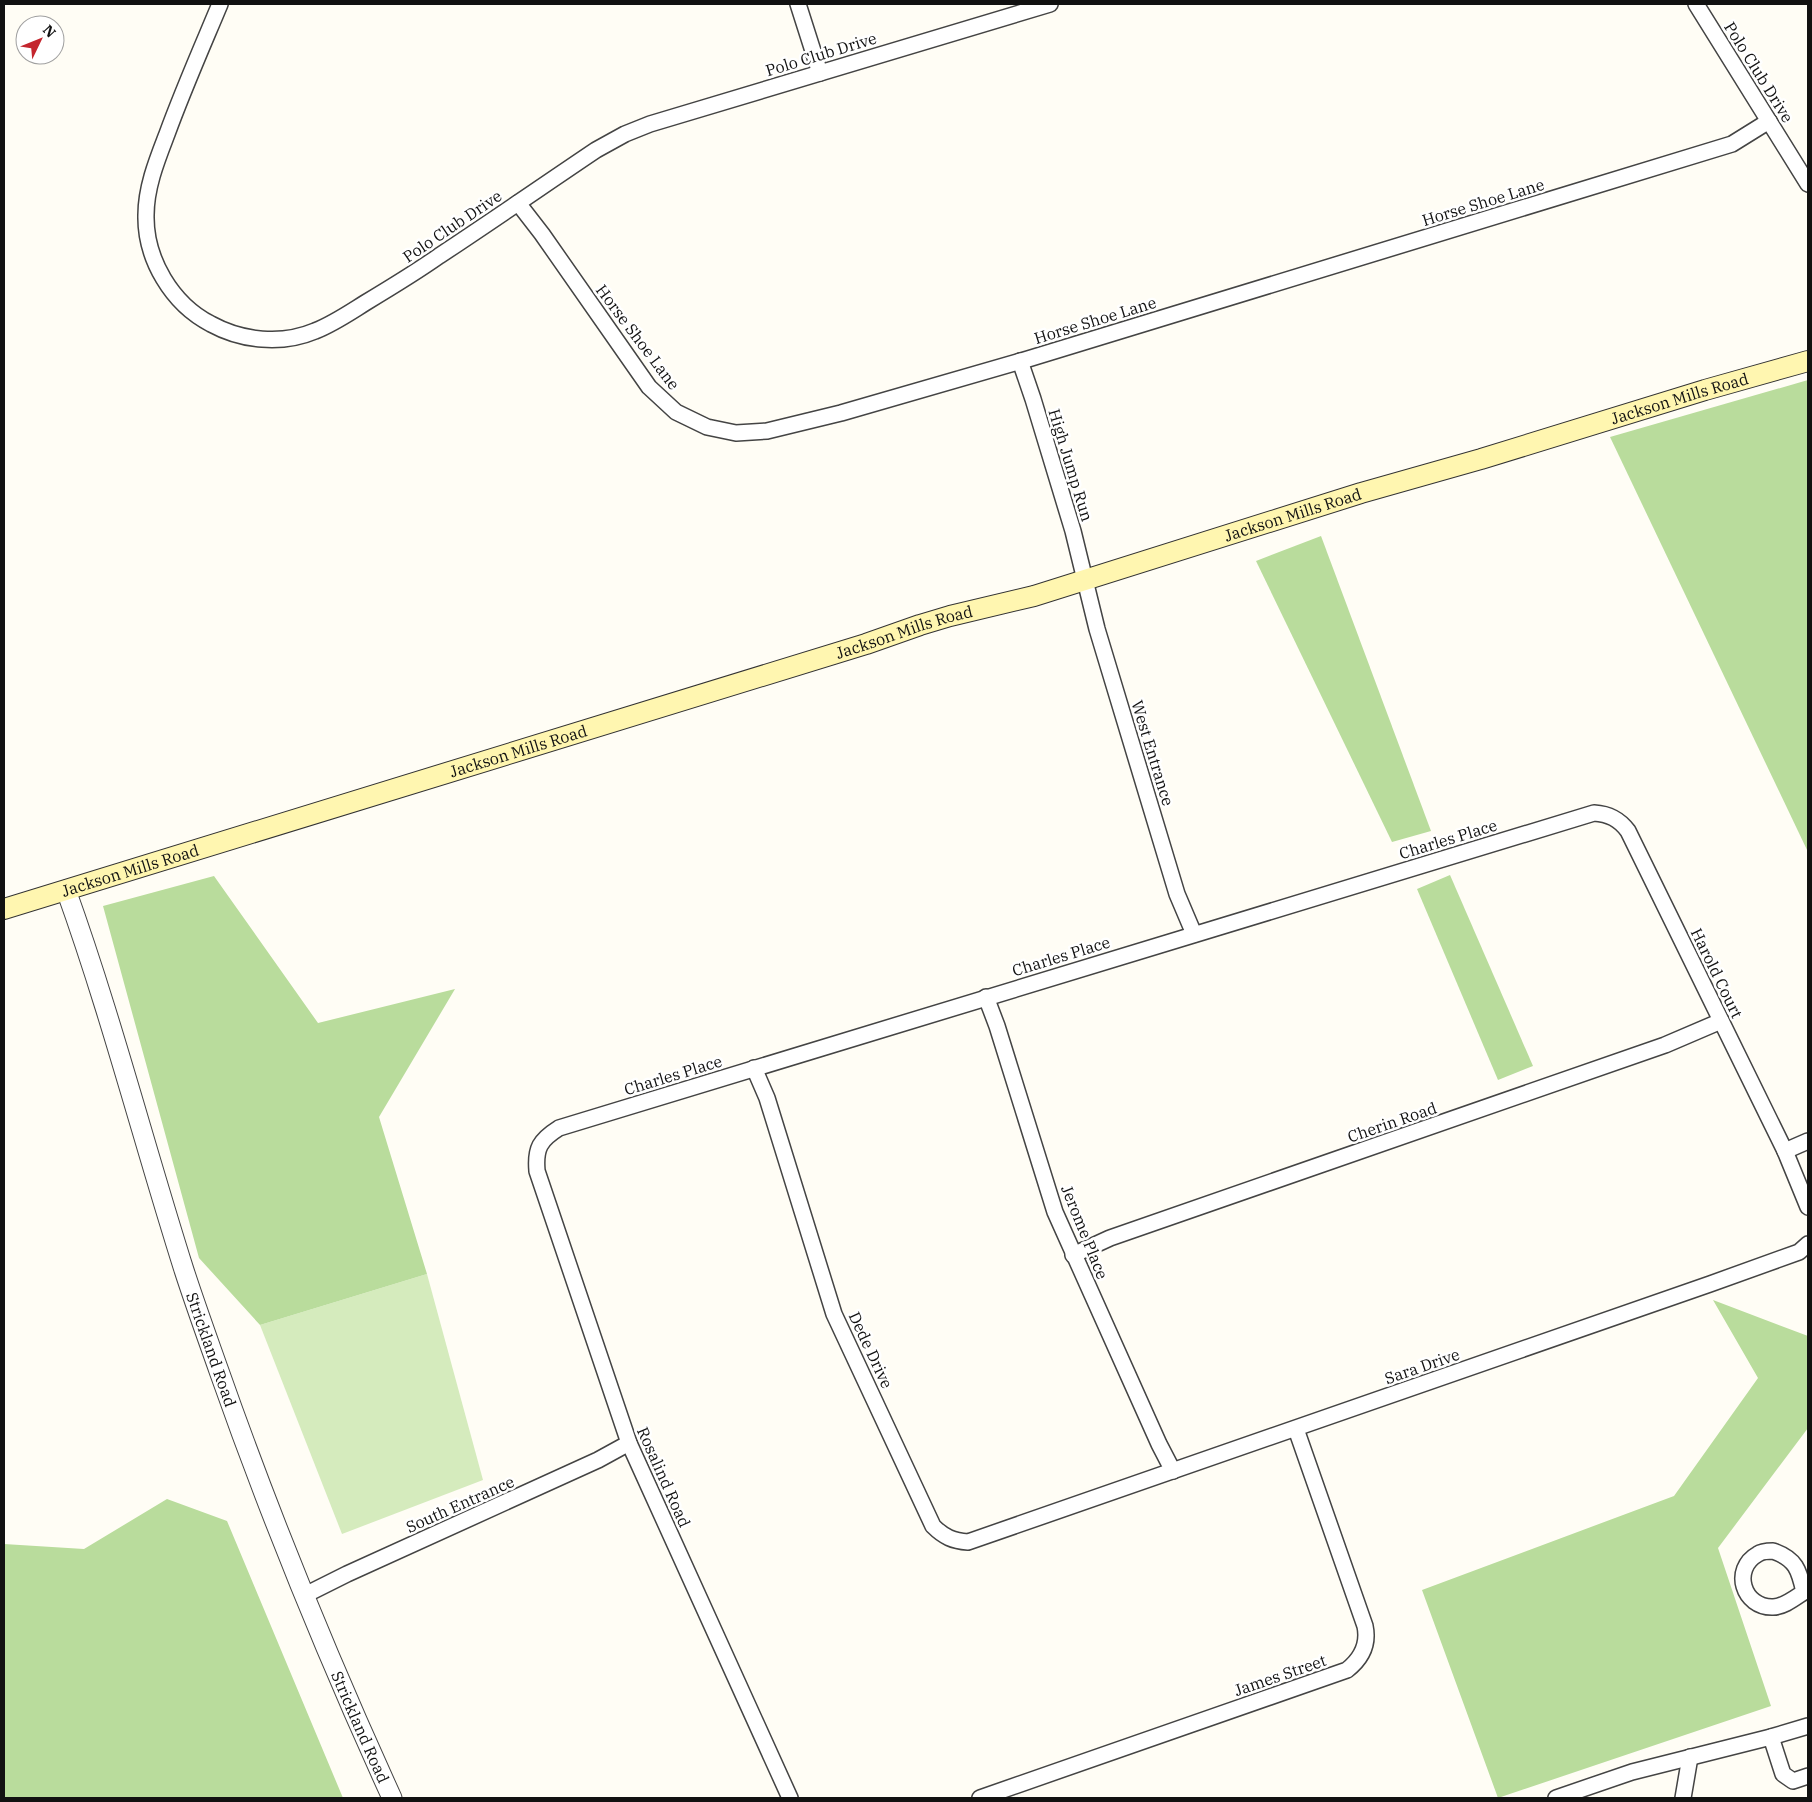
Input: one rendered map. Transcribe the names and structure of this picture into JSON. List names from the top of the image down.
{
  "streets": {
    "main road": ["Jackson Mills Road"],
    "street": [
      "Polo Club Drive",
      "Horse Shoe Lane",
      "High Jump Run",
      "West Entrance",
      "Charles Place",
      "Harold Court",
      "Cherin Road",
      "Jerome Place",
      "Strickland Road",
      "Dede Drive",
      "Sara Drive",
      "Rosalind Road",
      "South Entrance",
      "James Street"
    ]
  },
  "crossings": [
    ["Polo Club Drive", "Horse Shoe Lane"],
    ["Horse Shoe Lane", "High Jump Run"],
    ["Jackson Mills Road", "High Jump Run"],
    ["Jackson Mills Road", "West Entrance"],
    ["Jackson Mills Road", "Strickland Road"],
    ["High Jump Run", "West Entrance"],
    ["West Entrance", "Charles Place"],
    ["Charles Place", "Harold Court"],
    ["Charles Place", "Jerome Place"],
    ["Charles Place", "Dede Drive"],
    ["Charles Place", "Rosalind Road"],
    ["Harold Court", "Cherin Road"],
    ["Cherin Road", "Jerome Place"],
    ["Jerome Place", "Sara Drive"],
    ["Strickland Road", "South Entrance"],
    ["Dede Drive", "Sara Drive"],
    ["Sara Drive", "James Street"],
    ["Rosalind Road", "South Entrance"]
  ],
  "north": "top right"
}
